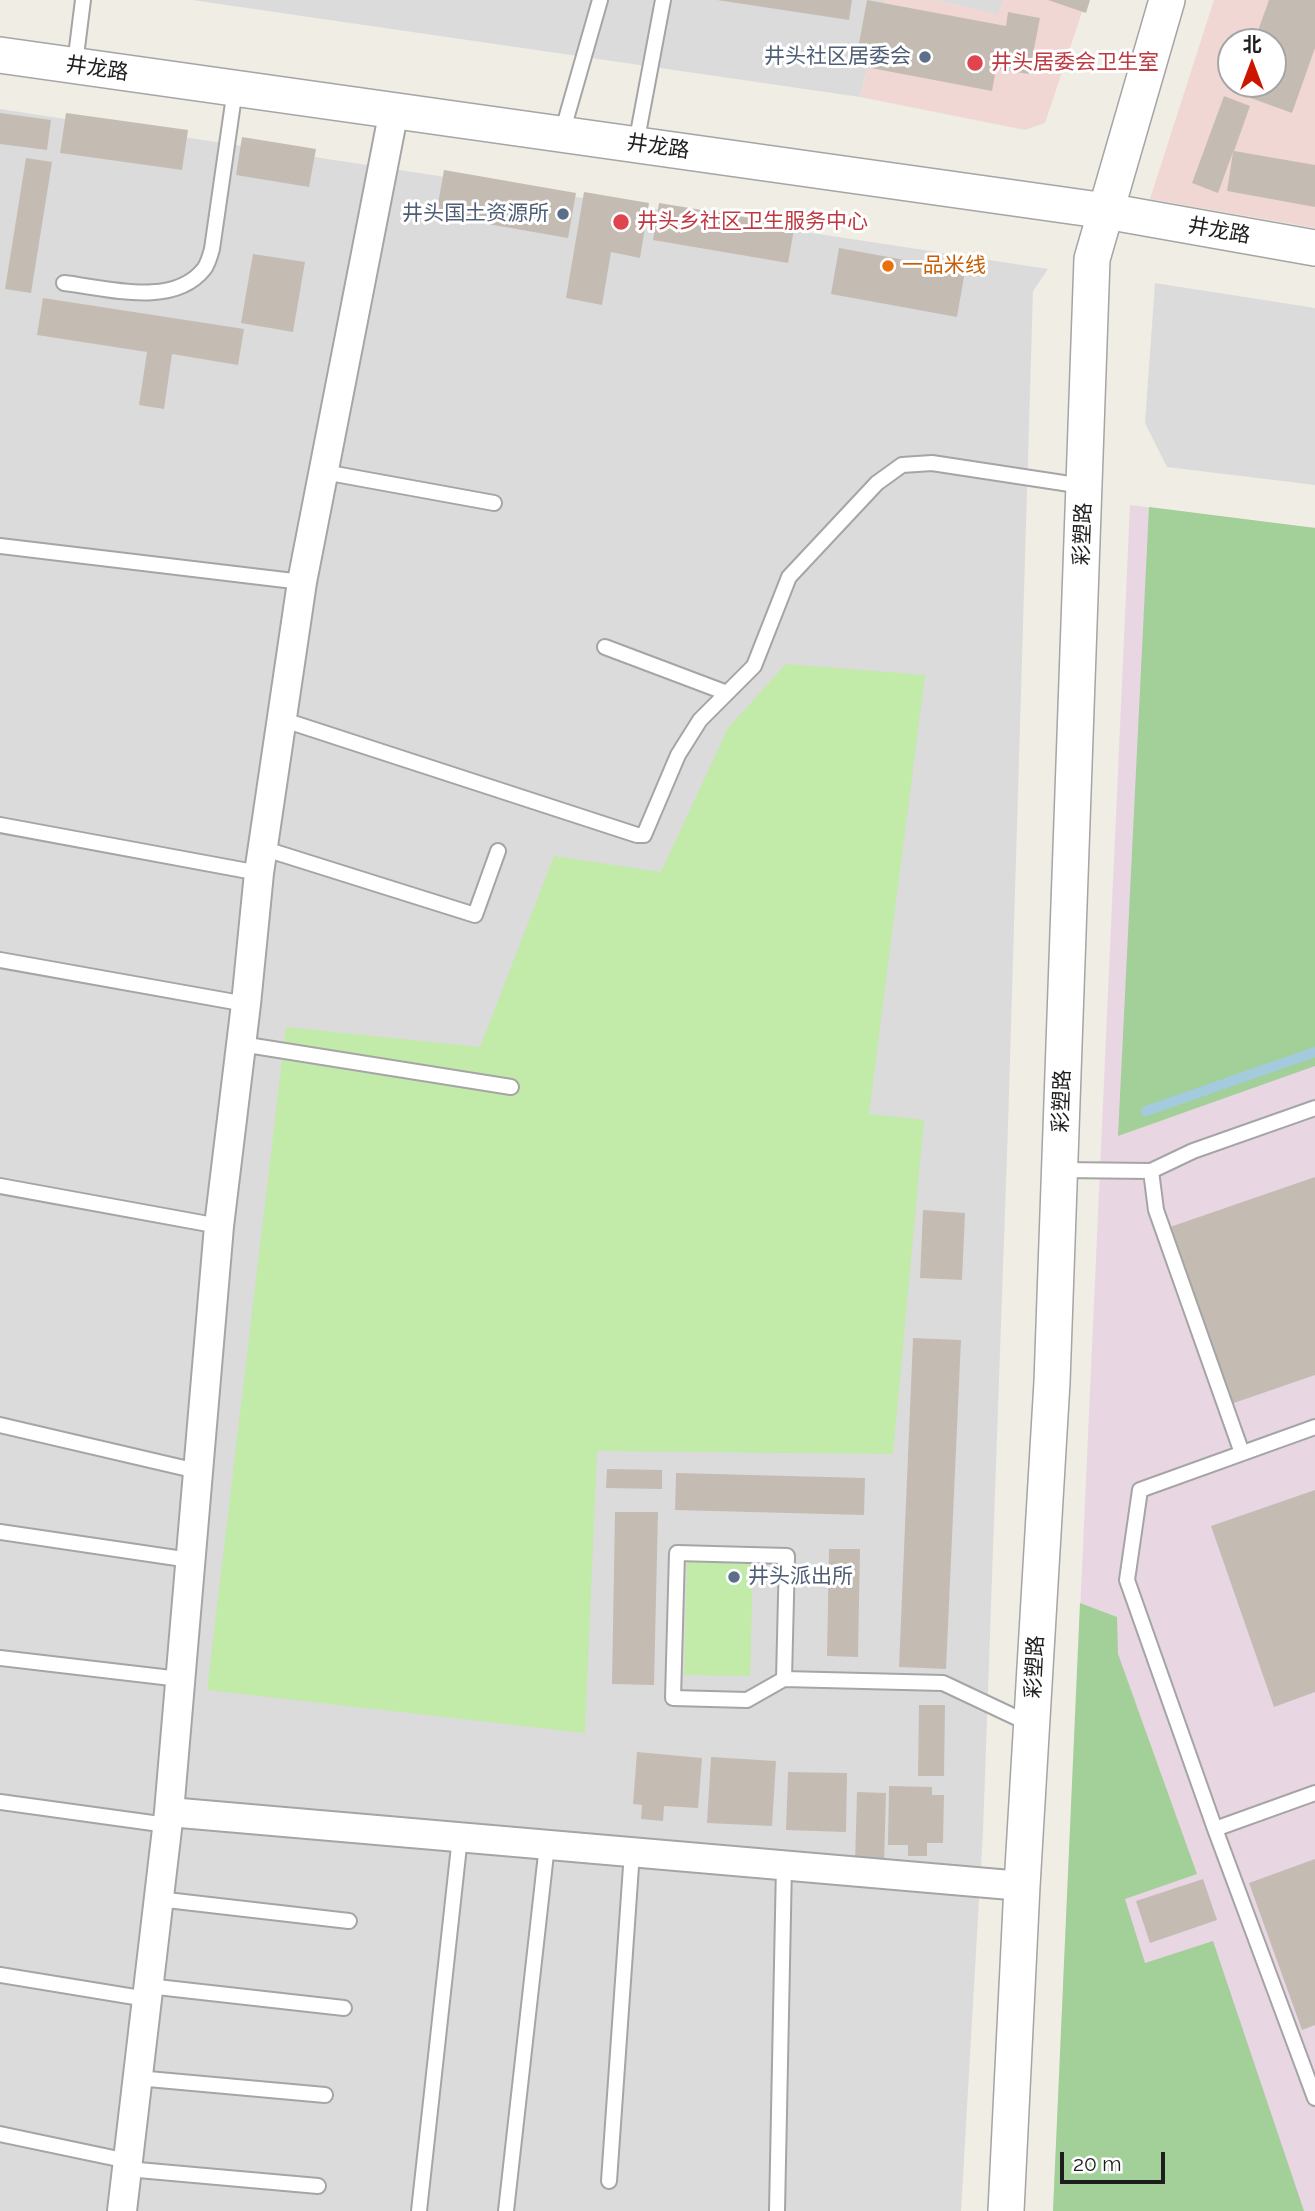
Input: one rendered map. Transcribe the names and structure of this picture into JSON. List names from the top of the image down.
{
  "streets": {
    "street": ["井龙路", "彩塑路"]
  },
  "crossings": [
    ["井龙路", "彩塑路"]
  ],
  "places": [
    "井头社区居委会",
    "井头居委会卫生室",
    "井头国土资源所",
    "井头乡社区卫生服务中心",
    "一品米线",
    "井头派出所"
  ],
  "scale_bar": "20 m",
  "north": "top"
}
